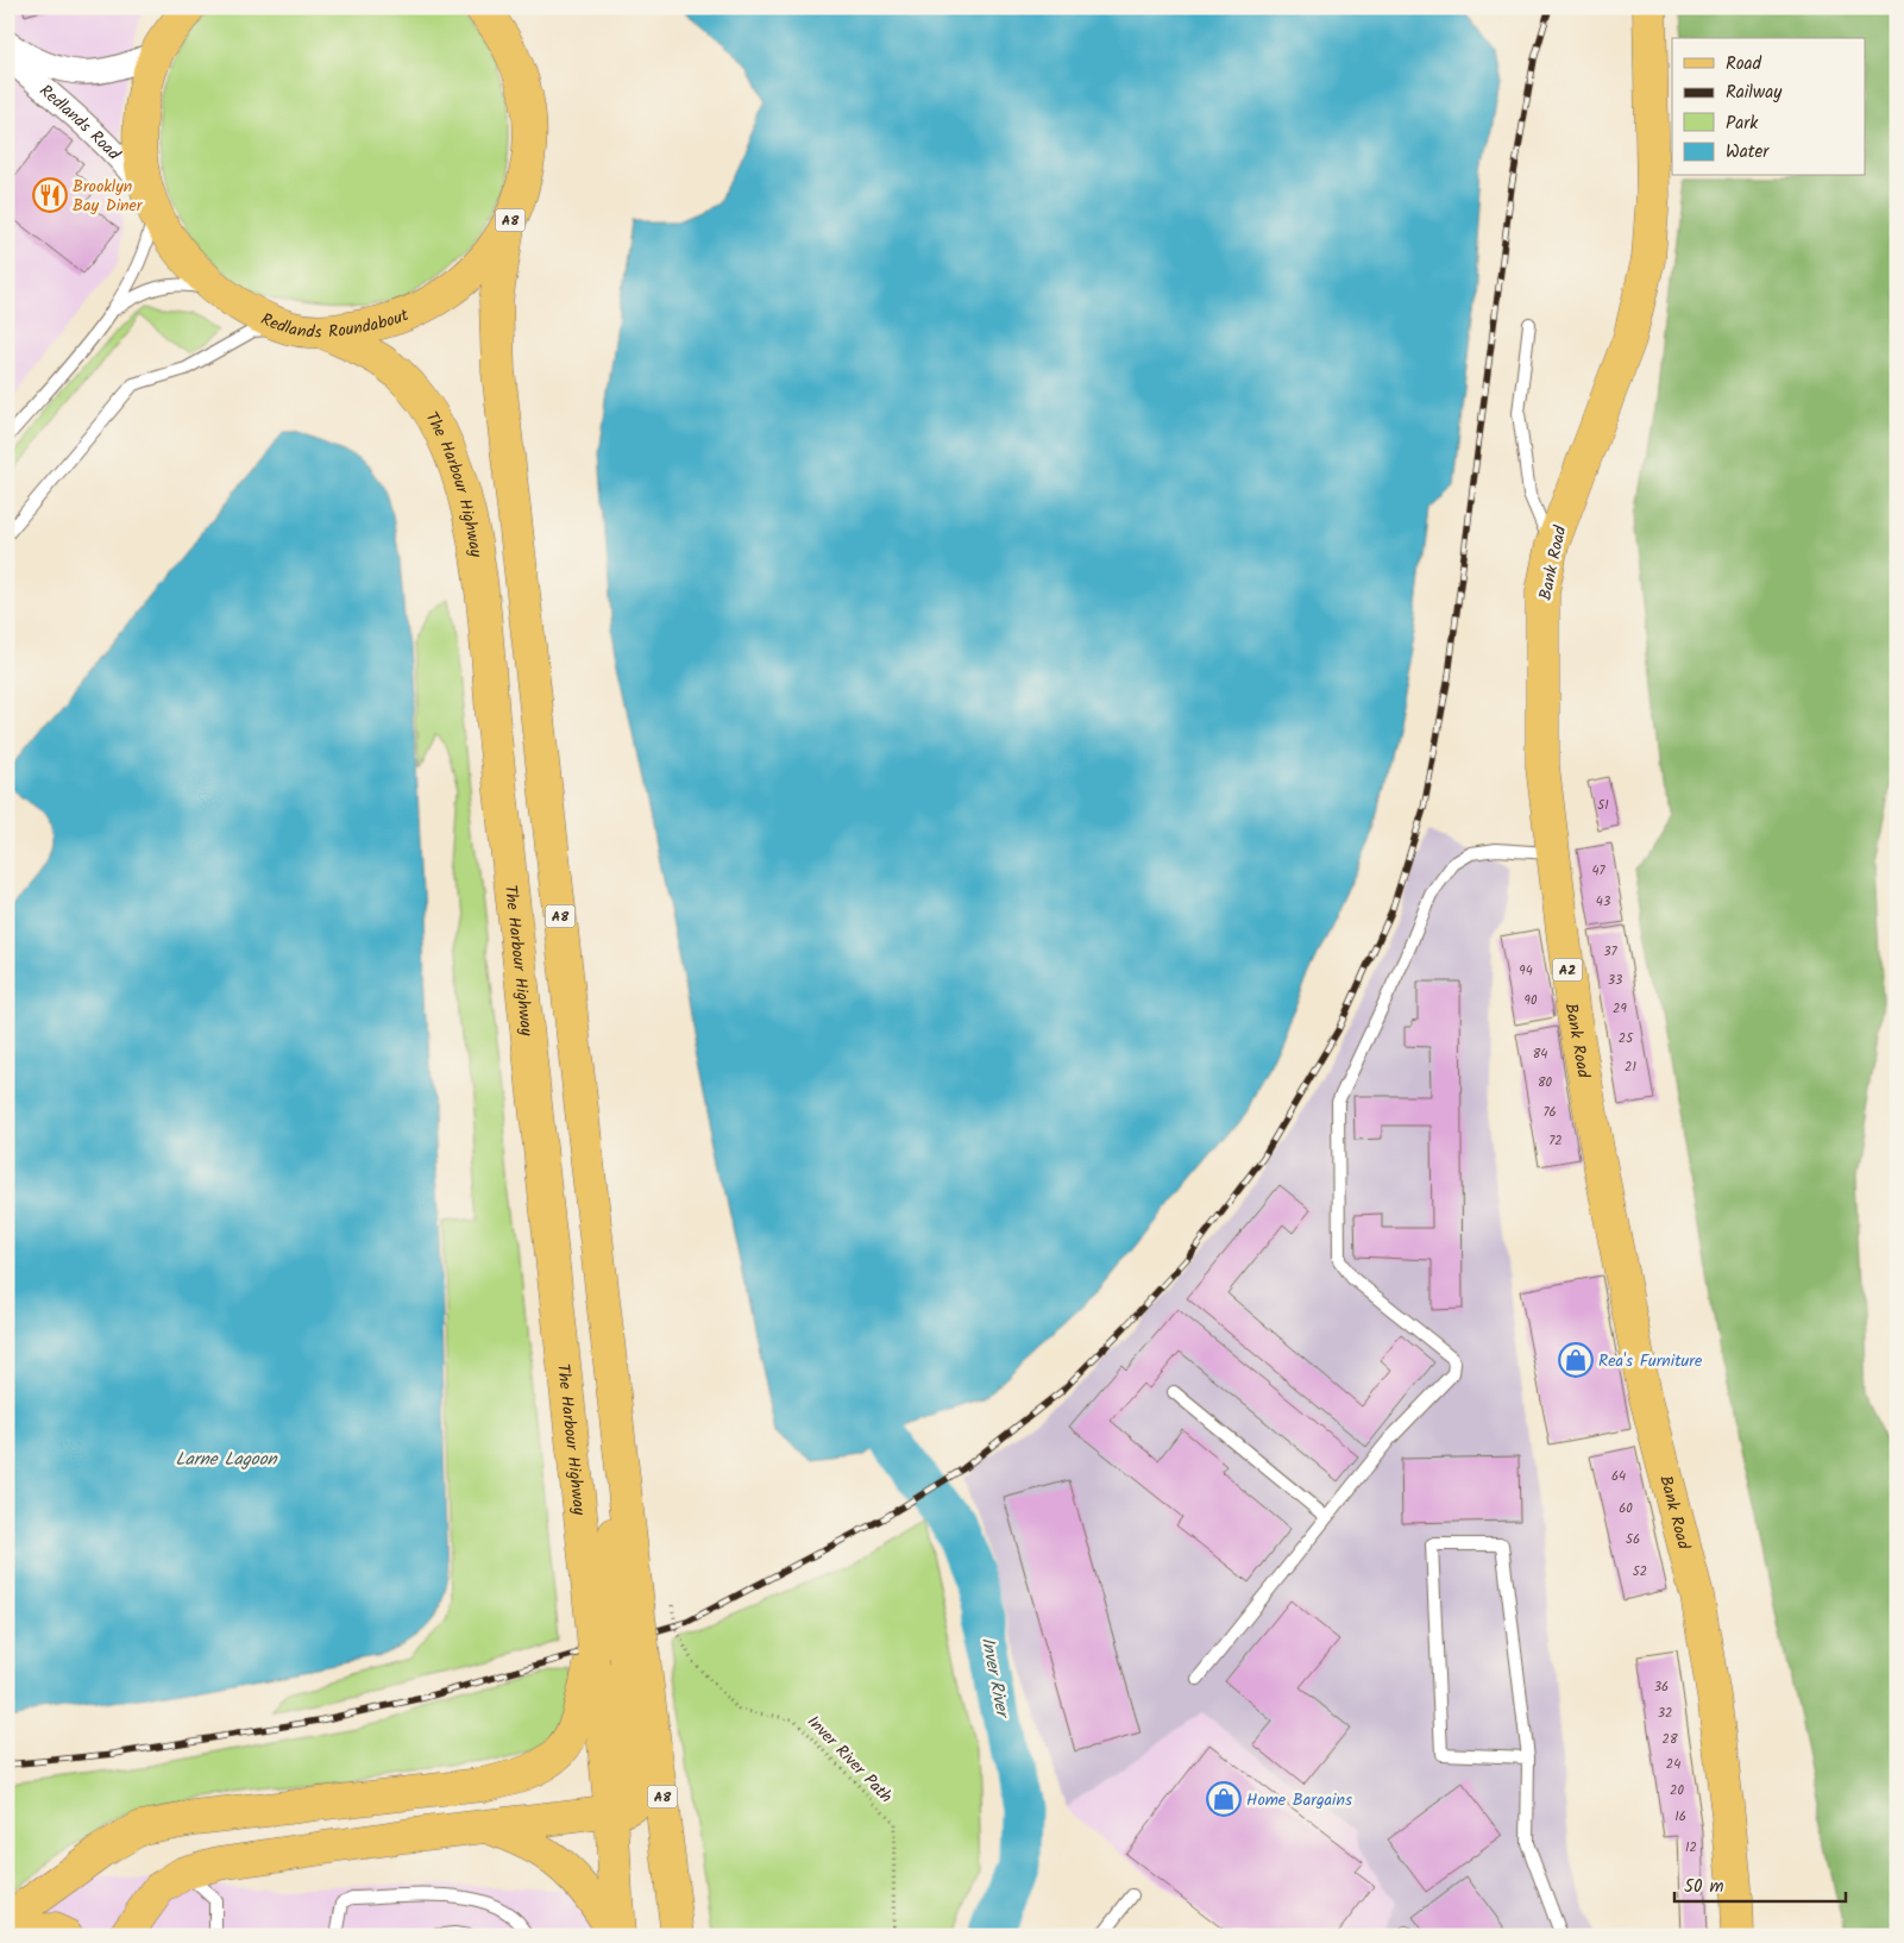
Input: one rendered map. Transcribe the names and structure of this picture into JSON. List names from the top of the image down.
{
  "streets": {
    "main road": [
      "A8",
      "Redlands Roundabout",
      "The Harbour Highway",
      "Bank Road",
      "A2"
    ],
    "street": ["Redlands Road"],
    "path": ["Inver River Path"]
  },
  "crossings": [
    ["Redlands Road", "Redlands Roundabout"],
    ["A8", "Redlands Roundabout"],
    ["A8", "The Harbour Highway"],
    ["Redlands Roundabout", "The Harbour Highway"]
  ],
  "water": ["Larne Lagoon", "Inver River"],
  "places": {
    "restaurant": ["Brooklyn Bay Diner"],
    "shop": ["Rea's Furniture", "Home Bargains"]
  },
  "house_numbers": [
    "51",
    "47",
    "43",
    "37",
    "94",
    "33",
    "90",
    "29",
    "25",
    "84",
    "21",
    "80",
    "76",
    "72",
    "64",
    "60",
    "56",
    "52",
    "36",
    "32",
    "28",
    "24",
    "20",
    "16",
    "12"
  ],
  "legend": [
    "Road",
    "Railway",
    "Park",
    "Water"
  ],
  "scale_bar": "50 m"
}
